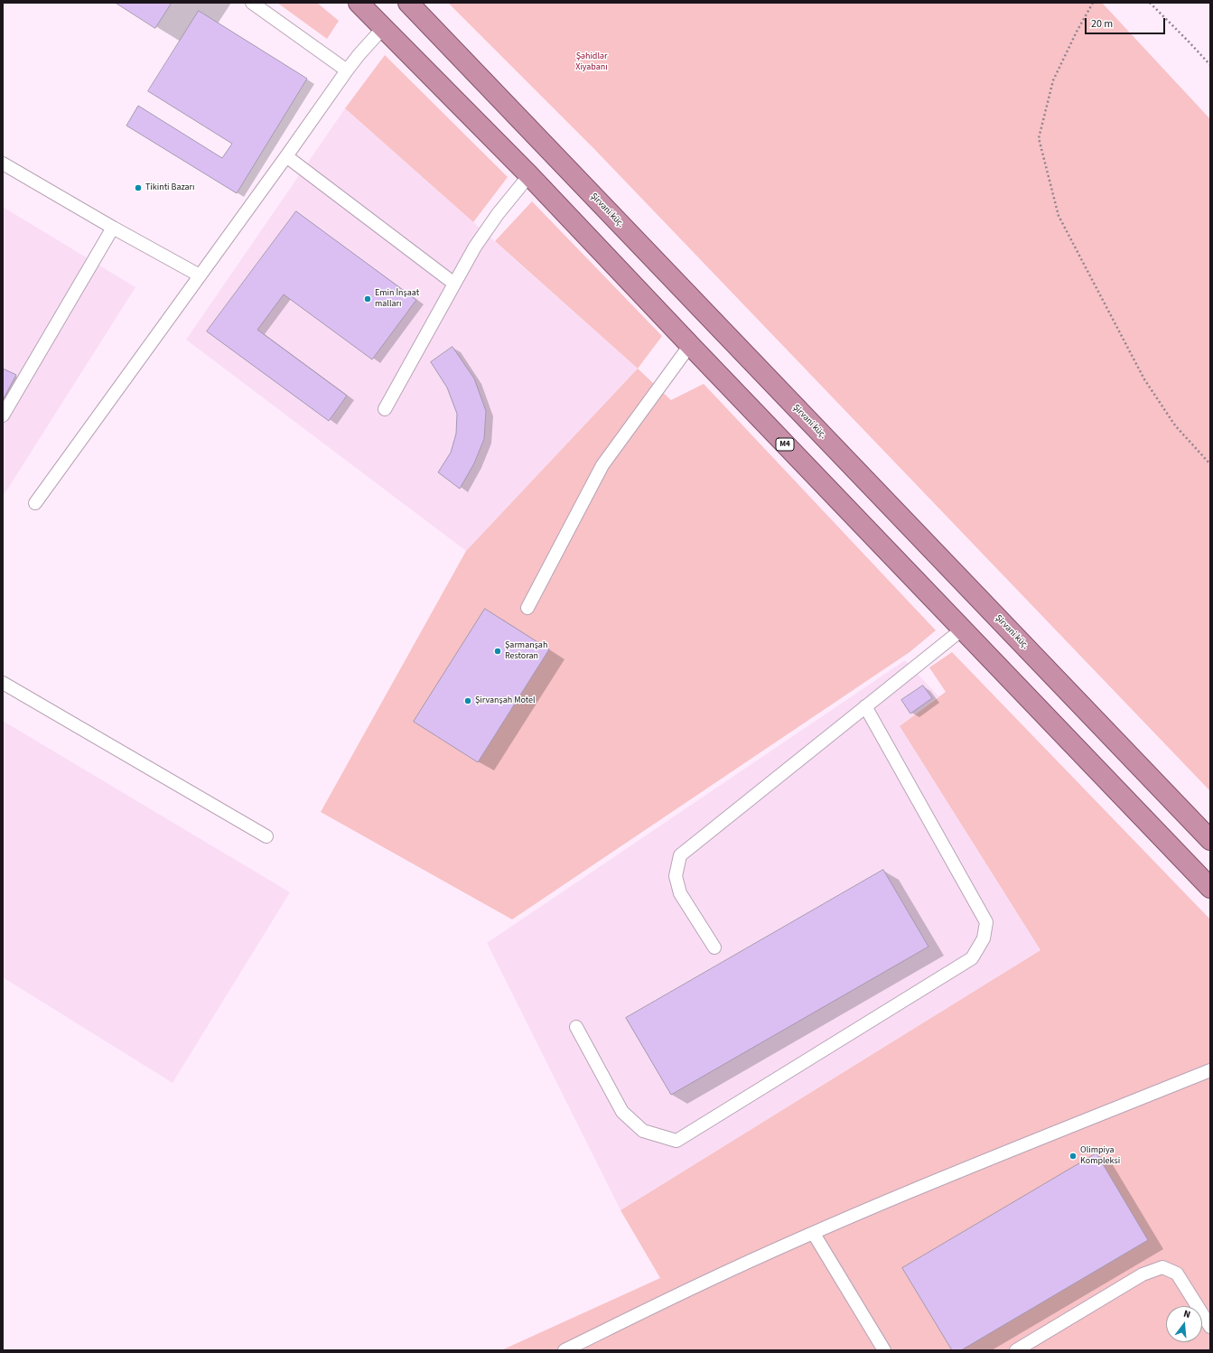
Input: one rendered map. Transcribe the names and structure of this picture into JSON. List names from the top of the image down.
{
  "streets": {
    "highway": ["Şirvani küç.", "M4"]
  },
  "parks": ["Şəhidlər Xiyabanı"],
  "places": [
    "Tikinti Bazarı",
    "Emin İnşaat malları",
    "Şarmanşah Restoran",
    "Şirvanşah Motel",
    "Olimpiya Kompleksi"
  ],
  "scale_bar": "20 m",
  "north": "top"
}
